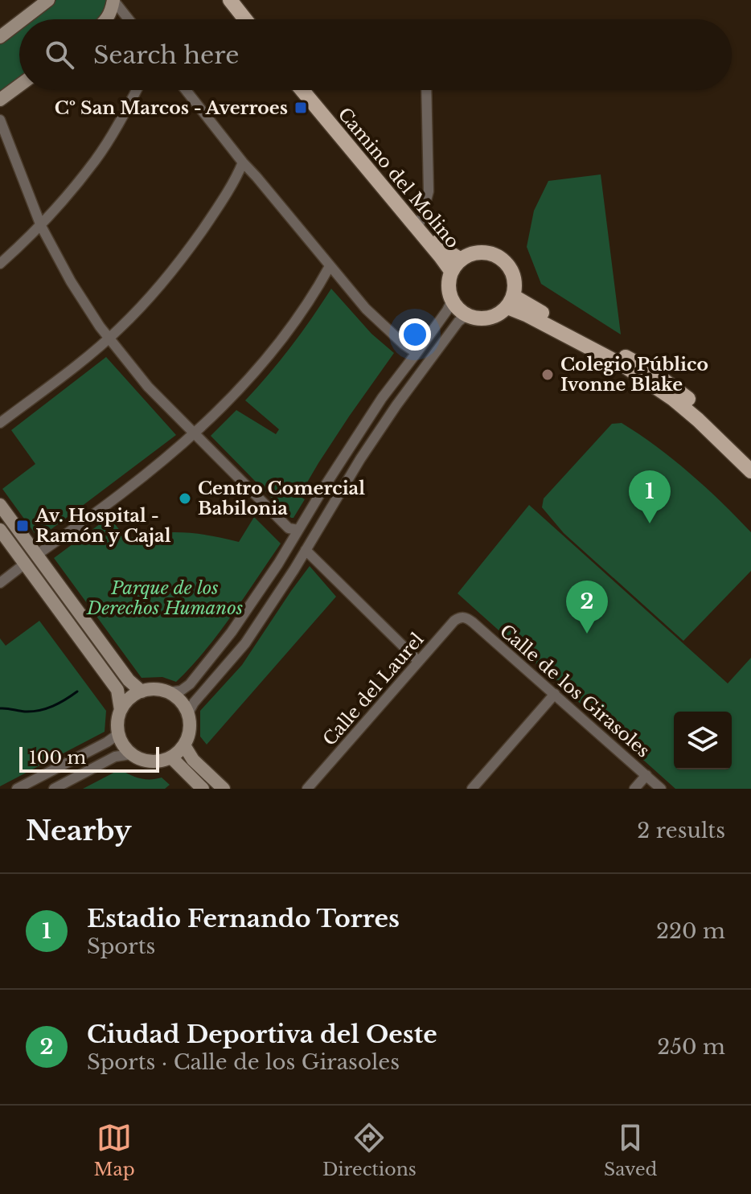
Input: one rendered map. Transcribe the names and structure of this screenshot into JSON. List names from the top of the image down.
{
  "streets": {
    "main road": ["Camino del Molino"],
    "street": ["Calle del Laurel", "Calle de los Girasoles"]
  },
  "crossings": [
    ["Calle del Laurel", "Calle de los Girasoles"]
  ],
  "parks": ["Parque de los Derechos Humanos"],
  "places": {
    "transit": ["Cº San Marcos - Averroes", "Av. Hospital - Ramón y Cajal"],
    "other": ["Colegio Público Ivonne Blake", "Centro Comercial Babilonia"]
  },
  "scale_bar": "100 m",
  "page": {
    "search": "Search here",
    "pins": ["1", "2"],
    "scale": "100 m",
    "heading": ["Nearby", "2 results"],
    "list": [
      {
        "mark": "1",
        "name": "Estadio Fernando Torres",
        "note": "Sports",
        "value": "220 m"
      },
      {
        "mark": "2",
        "name": "Ciudad Deportiva del Oeste",
        "note": "Sports · Calle de los Girasoles",
        "value": "250 m"
      }
    ],
    "nav": ["Map", "Directions", "Saved"]
  }
}
